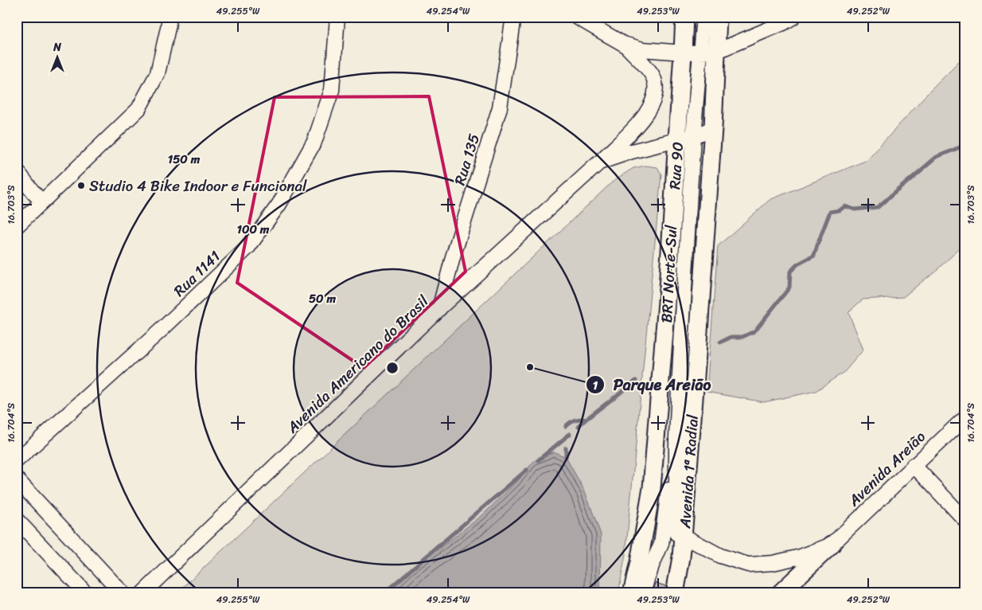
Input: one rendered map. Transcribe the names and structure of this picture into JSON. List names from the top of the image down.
{
  "streets": {
    "main road": ["Rua 90", "Avenida 1ª Radial"],
    "street": [
      "Rua 135",
      "Rua 1141",
      "BRT Norte-Sul",
      "Avenida Americano do Brasil",
      "Avenida Areião"
    ]
  },
  "crossings": [
    ["Rua 135", "Avenida Americano do Brasil"],
    ["Rua 90", "BRT Norte-Sul"],
    ["Rua 90", "Avenida Americano do Brasil"],
    ["BRT Norte-Sul", "Avenida Americano do Brasil"],
    ["Avenida Americano do Brasil", "Avenida 1ª Radial"]
  ],
  "places": ["Studio 4 Bike Indoor e Funcional", "Parque Areião"],
  "north": "top",
  "coordinates": [
    "49.255°W",
    "49.254°W",
    "49.253°W",
    "49.252°W",
    "16.703°S",
    "16.704°S"
  ],
  "rings": ["150 m", "100 m", "50 m"]
}
